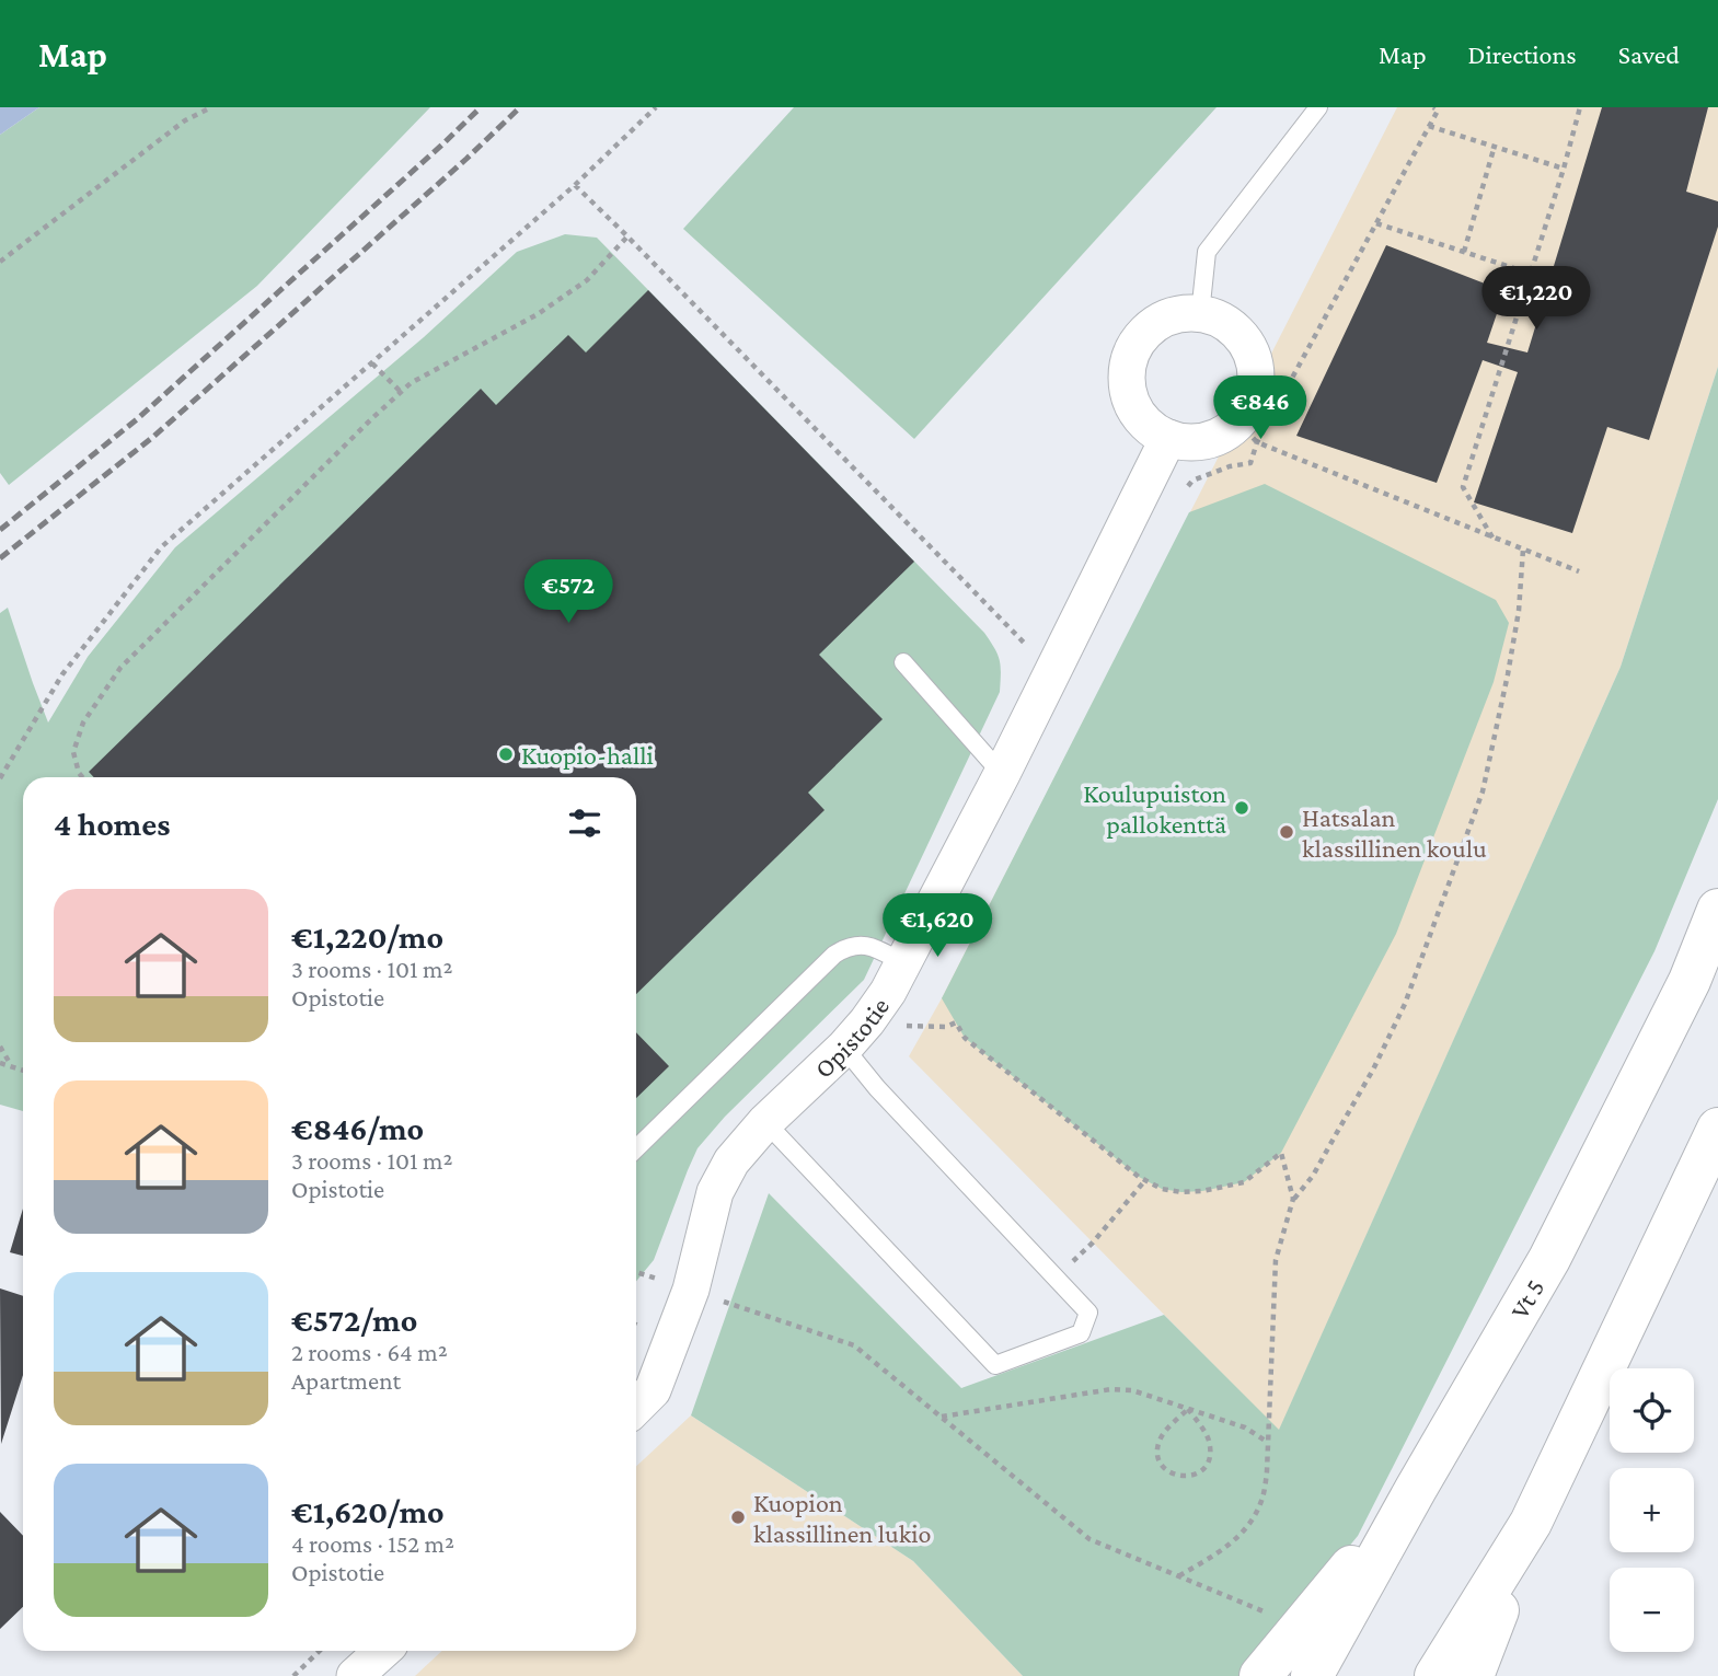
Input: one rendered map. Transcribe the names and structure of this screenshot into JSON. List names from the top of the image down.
{
  "streets": {
    "highway": ["Vt 5"],
    "street": ["Opistotie"]
  },
  "places": [
    "Kuopio-halli",
    "Koulupuiston pallokenttä",
    "Hatsalan klassillinen koulu",
    "Kuopion klassillinen lukio"
  ],
  "page": {
    "header": "Map",
    "nav": ["Map", "Directions", "Saved"],
    "price": [
      "€1,220",
      "€846",
      "€572",
      "€1,620"
    ],
    "heading": "4 homes",
    "list": [
      {
        "name": "€1,220/mo",
        "note": "3 rooms · 101 m² · Opistotie"
      },
      {
        "name": "€846/mo",
        "note": "3 rooms · 101 m² · Opistotie"
      },
      {
        "name": "€572/mo",
        "note": "2 rooms · 64 m² · Apartment"
      },
      {
        "name": "€1,620/mo",
        "note": "4 rooms · 152 m² · Opistotie"
      }
    ],
    "map_buttons": ["+", "−"]
  }
}
